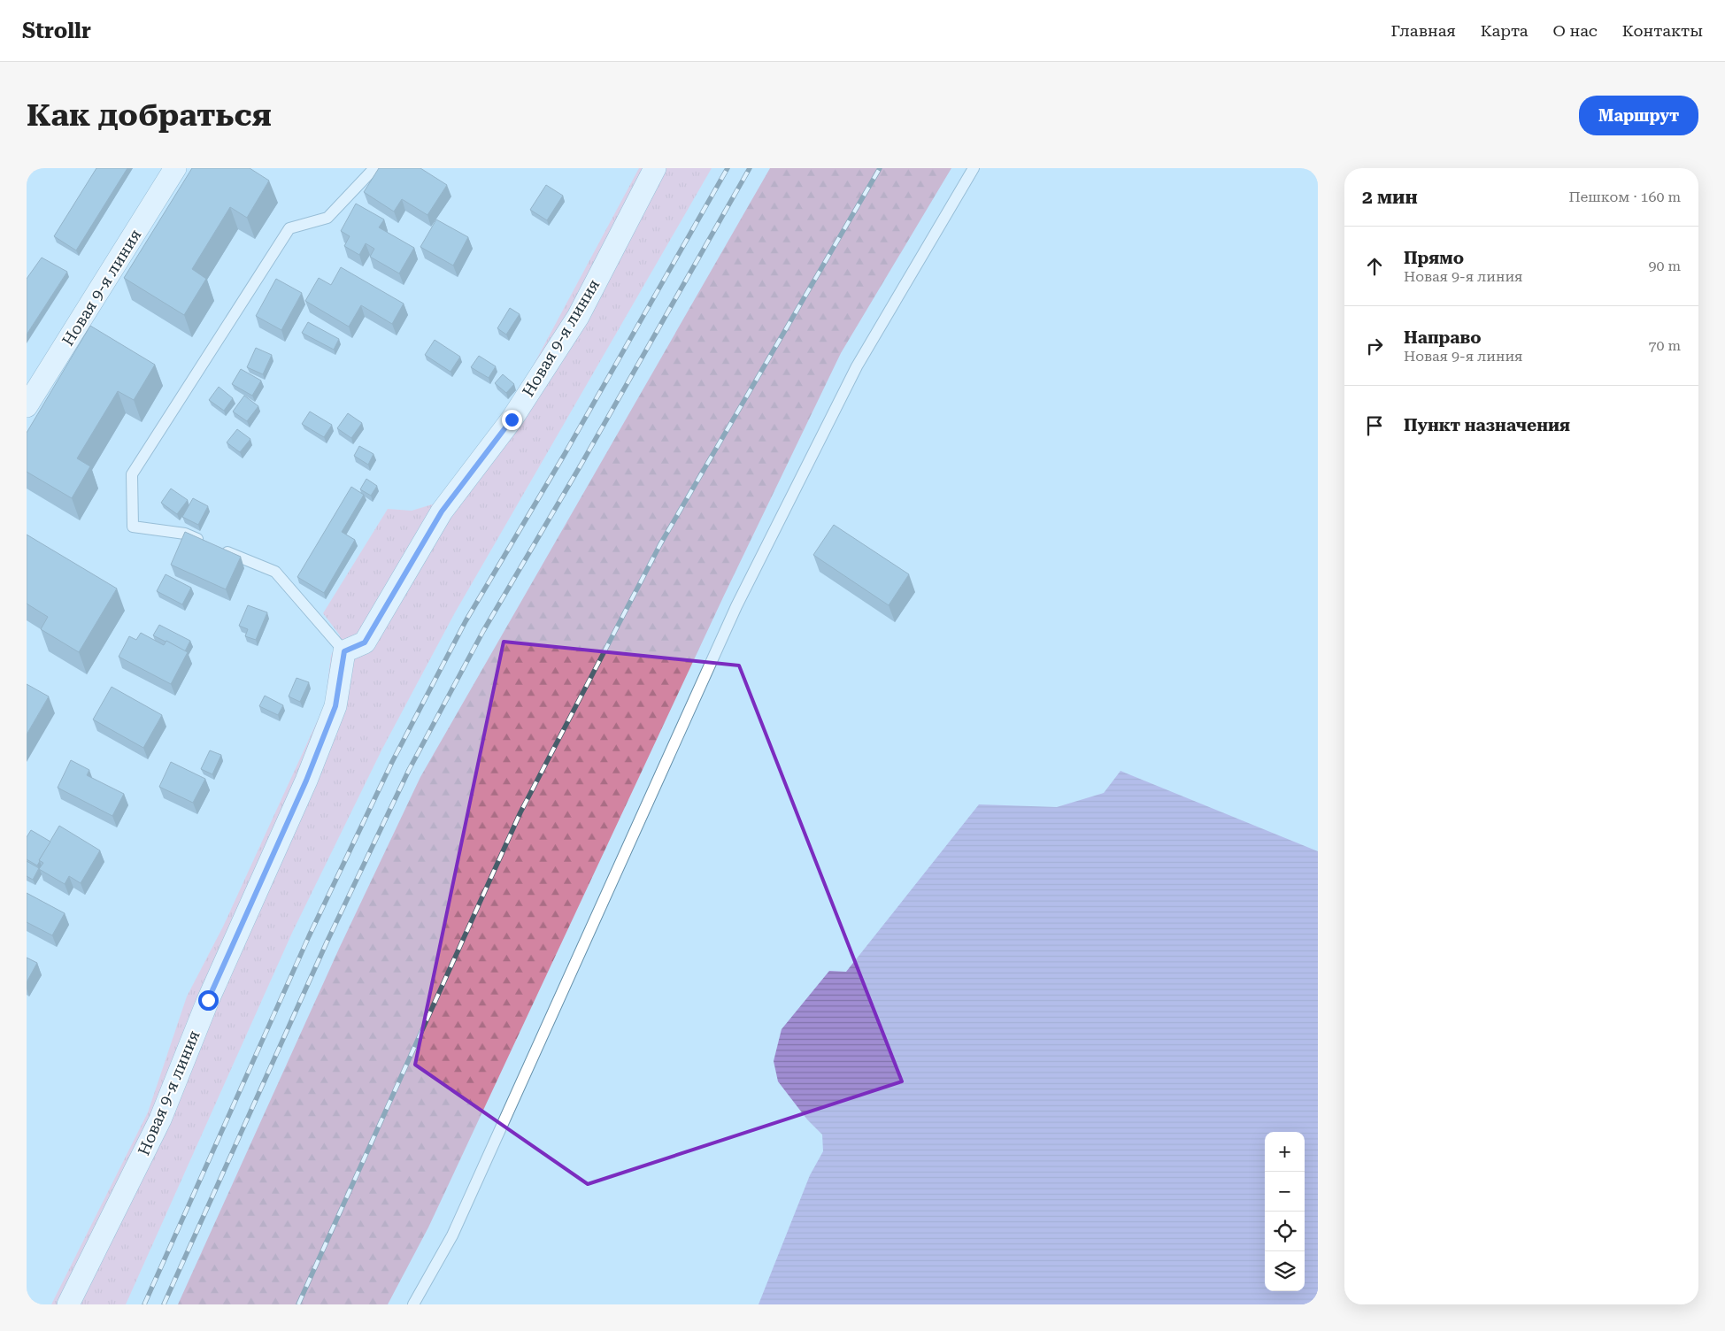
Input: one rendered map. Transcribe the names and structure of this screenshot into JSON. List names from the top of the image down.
{
  "streets": {
    "street": ["Новая 9-я линия"]
  },
  "page": {
    "header": "Strollr",
    "nav": [
      "Главная",
      "Карта",
      "О нас",
      "Контакты"
    ],
    "buttons": "Маршрут",
    "title": "Как добраться",
    "heading": ["2 мин", "Пешком · 160 m"],
    "list": [
      ["Прямо", "Новая 9-я линия", "90 m"],
      ["Направо", "Новая 9-я линия", "70 m"],
      "Пункт назначения"
    ],
    "map_buttons": ["+", "−"]
  }
}
